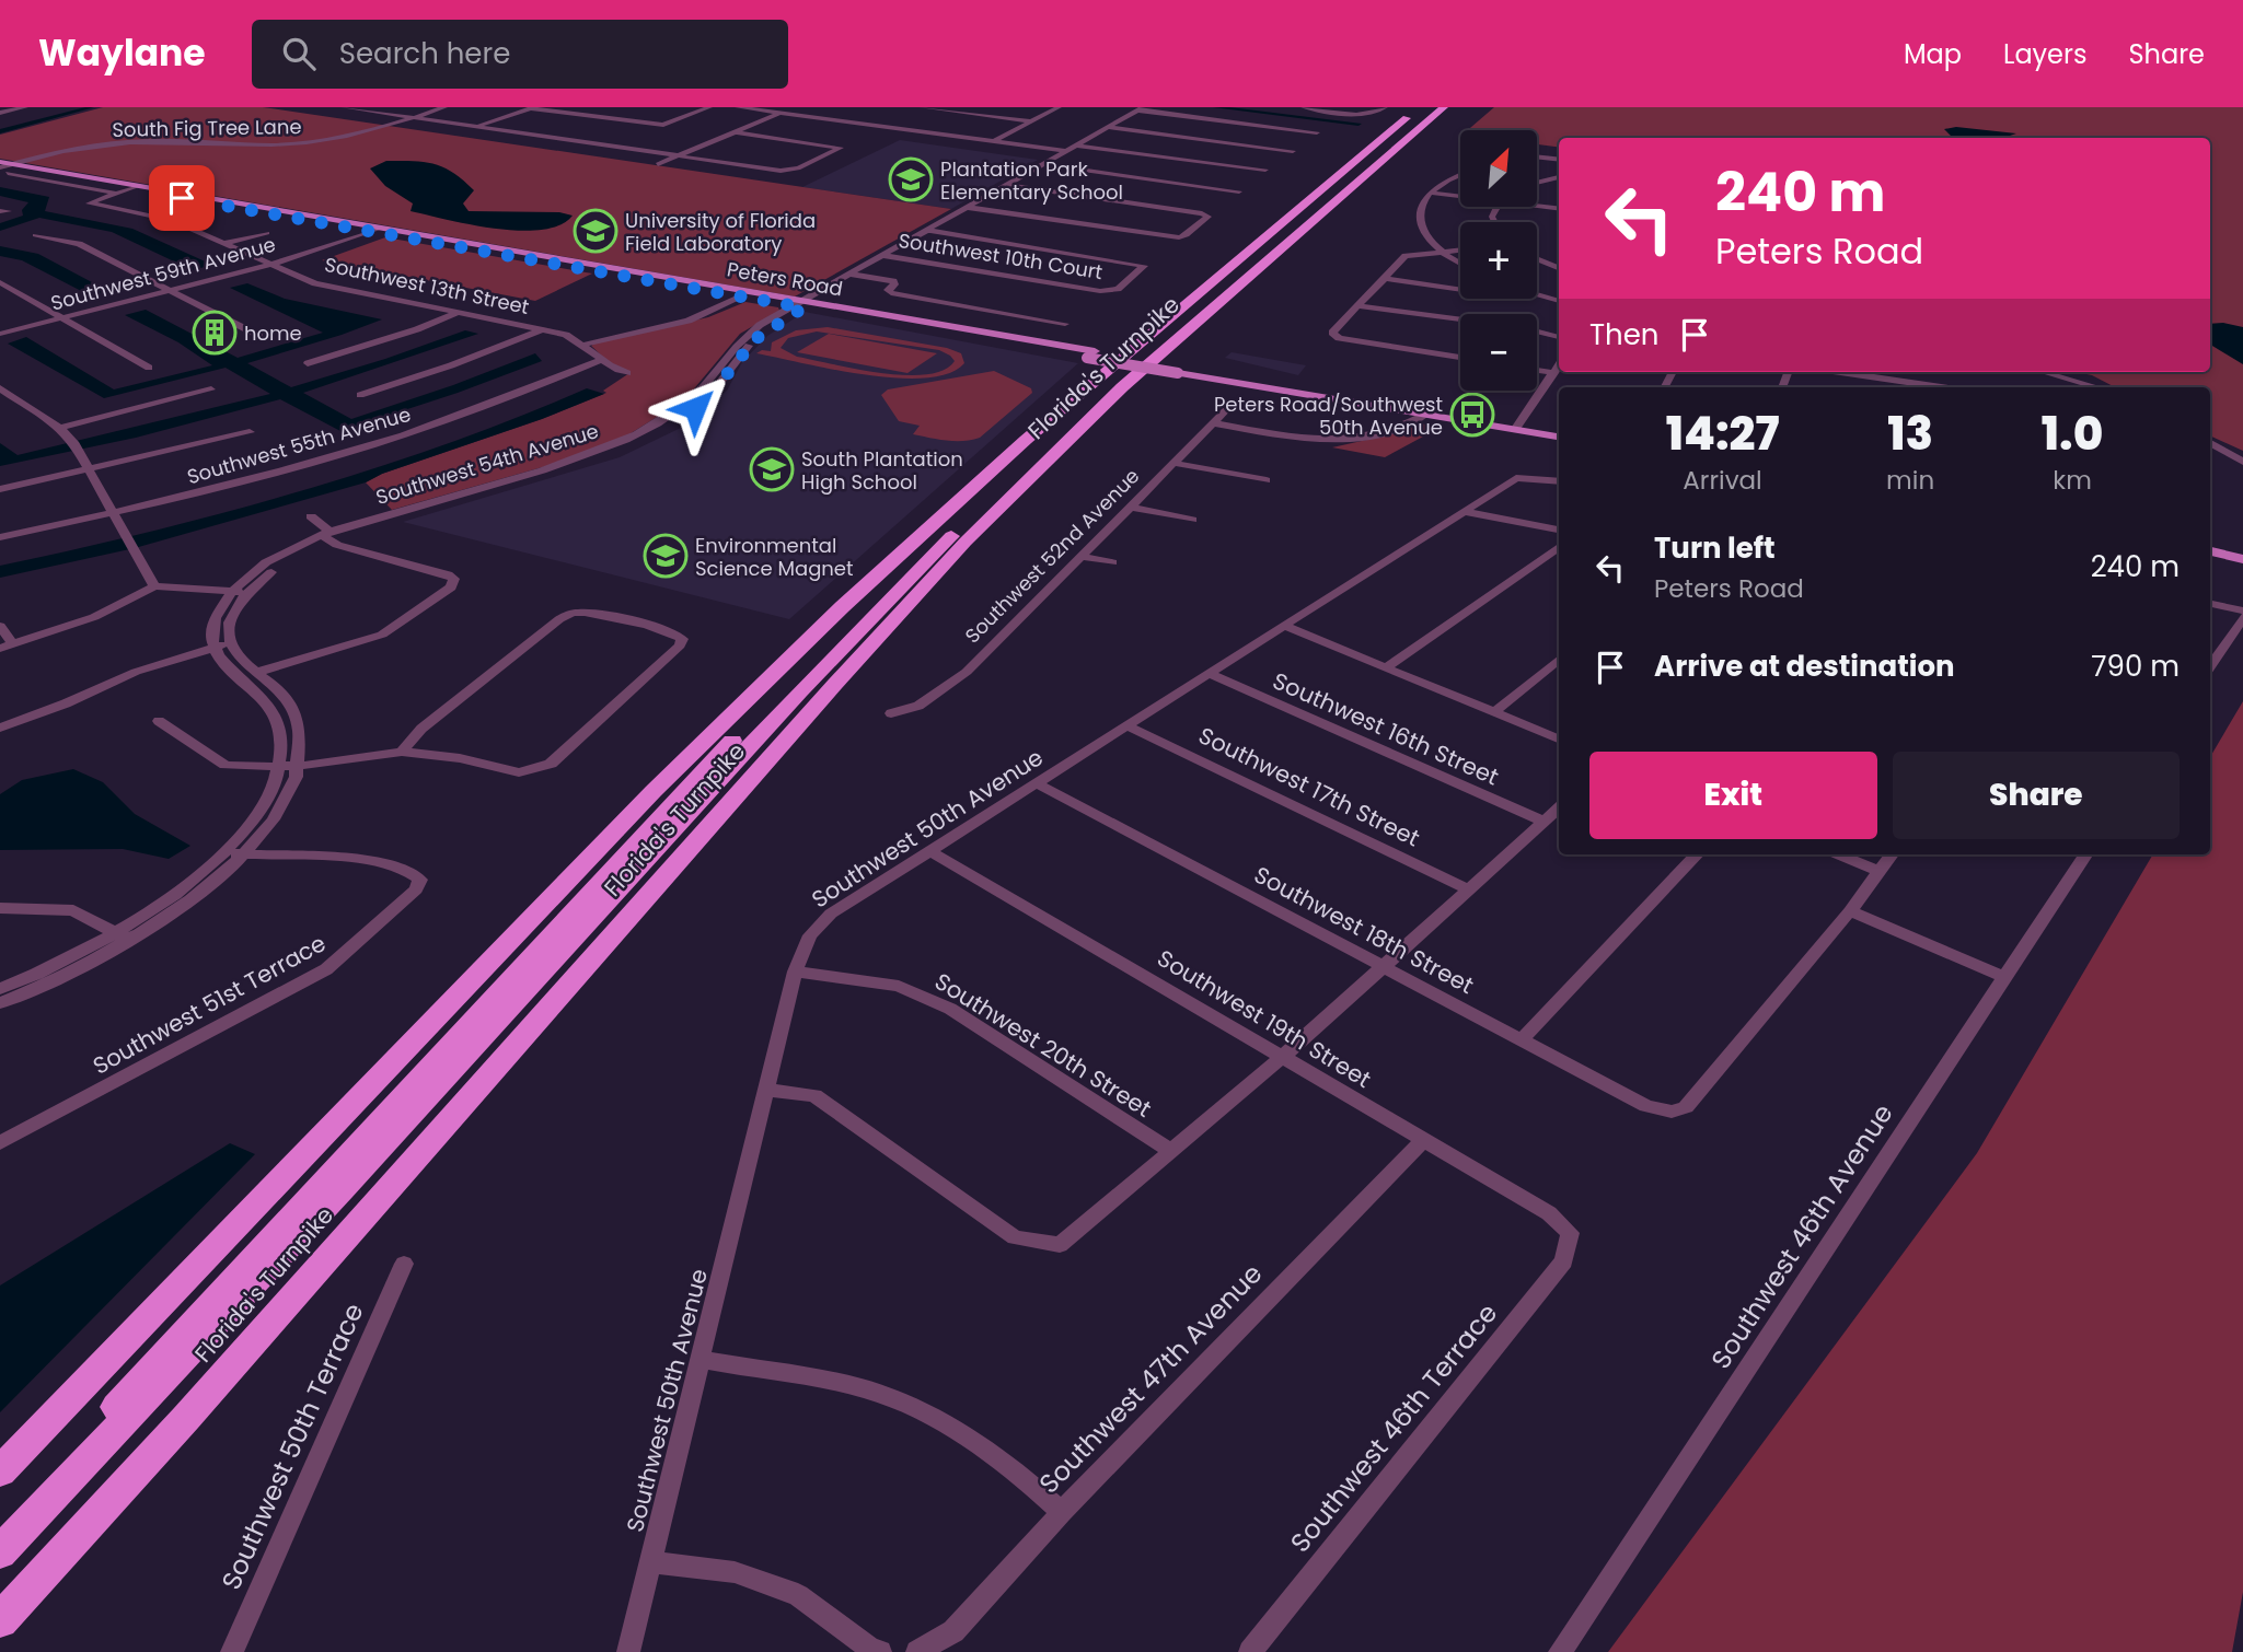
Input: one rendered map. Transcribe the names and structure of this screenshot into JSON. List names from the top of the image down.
{
  "streets": {
    "highway": ["Florida's Turnpike"],
    "main road": ["Peters Road"],
    "street": [
      "South Fig Tree Lane",
      "Southwest 10th Court",
      "Southwest 59th Avenue",
      "Southwest 13th Street",
      "Southwest 55th Avenue",
      "Southwest 54th Avenue",
      "Southwest 52nd Avenue",
      "Southwest 16th Street",
      "Southwest 17th Street",
      "Southwest 50th Avenue",
      "Southwest 18th Street",
      "Southwest 51st Terrace",
      "Southwest 19th Street",
      "Southwest 20th Street",
      "Southwest 46th Avenue",
      "Southwest 47th Avenue",
      "Southwest 46th Terrace",
      "Southwest 50th Terrace"
    ]
  },
  "crossings": [
    ["South Fig Tree Lane", "Peters Road"],
    ["Southwest 10th Court", "Southwest 54th Avenue"],
    ["Southwest 59th Avenue", "Peters Road"],
    ["Southwest 59th Avenue", "Southwest 13th Street"],
    ["Peters Road", "Southwest 13th Street"],
    ["Peters Road", "Southwest 54th Avenue"],
    ["Southwest 13th Street", "Southwest 55th Avenue"],
    ["Southwest 16th Street", "Southwest 50th Avenue"],
    ["Southwest 17th Street", "Southwest 50th Avenue"],
    ["Southwest 50th Avenue", "Southwest 18th Street"],
    ["Southwest 50th Avenue", "Southwest 19th Street"],
    ["Southwest 50th Avenue", "Southwest 20th Street"],
    ["Southwest 19th Street", "Southwest 47th Avenue"],
    ["Southwest 19th Street", "Southwest 46th Terrace"]
  ],
  "places": {
    "school or university": [
      "Plantation Park Elementary School",
      "University of Florida Field Laboratory",
      "South Plantation High School",
      "Environmental Science Magnet"
    ],
    "building": ["home"],
    "bus stop": ["Peters Road/Southwest 50th Avenue"]
  },
  "north": "top right",
  "page": {
    "header": "Waylane",
    "search": "Search here",
    "nav": ["Map", "Layers", "Share"],
    "map_buttons": ["+", "−"],
    "turn": ["240 m", "Peters Road"],
    "then": "Then",
    "eta": [
      "14:27",
      "Arrival",
      "13",
      "min",
      "1.0",
      "km"
    ],
    "list": [
      {
        "name": "Turn left",
        "note": "Peters Road",
        "value": "240 m"
      },
      {
        "name": "Arrive at destination",
        "value": "790 m"
      }
    ],
    "buttons": ["Exit", "Share"]
  }
}
